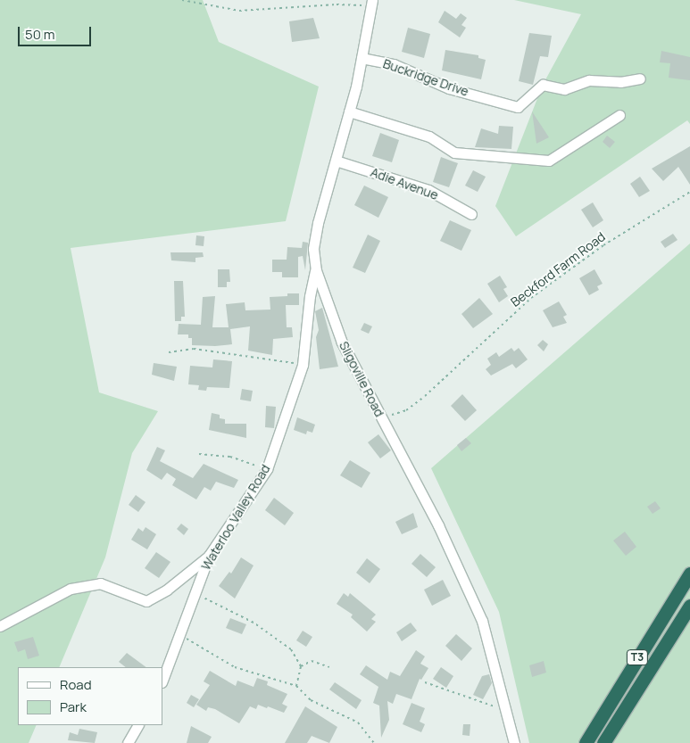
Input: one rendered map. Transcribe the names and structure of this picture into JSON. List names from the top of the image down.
{
  "streets": {
    "highway": ["T3"],
    "street": [
      "Buckridge Drive",
      "Adie Avenue",
      "Sligoville Road",
      "Waterloo Valley Road"
    ],
    "path": ["Beckford Farm Road"]
  },
  "crossings": [
    ["Buckridge Drive", "Sligoville Road"],
    ["Adie Avenue", "Sligoville Road"],
    ["Beckford Farm Road", "Sligoville Road"],
    ["Sligoville Road", "Waterloo Valley Road"]
  ],
  "legend": ["Road", "Park"],
  "scale_bar": "50 m"
}
